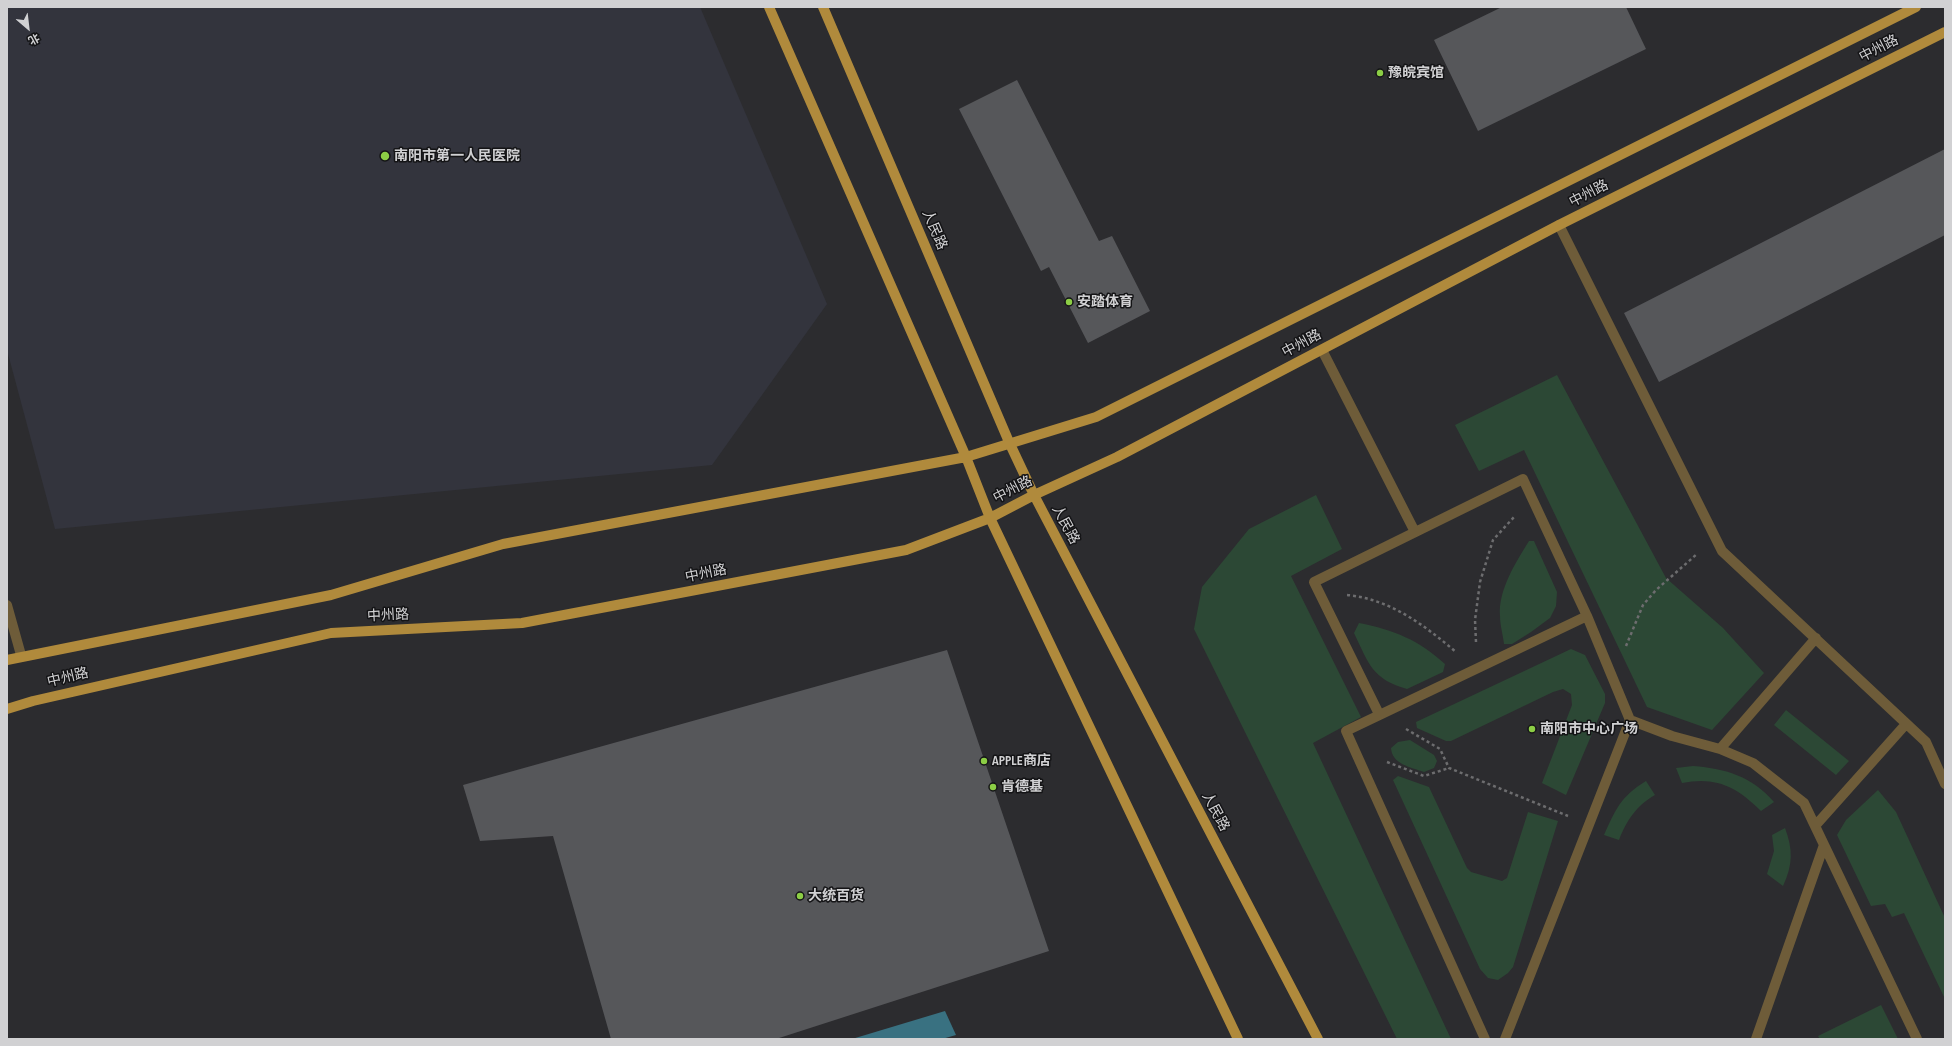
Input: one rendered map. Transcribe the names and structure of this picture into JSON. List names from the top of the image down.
{
  "streets": {
    "main road": ["中州路", "人民路"]
  },
  "crossings": [
    ["中州路", "人民路"]
  ],
  "places": [
    "豫皖宾馆",
    "南阳市第一人民医院",
    "安踏体育",
    "南阳市中心广场",
    "APPLE商店",
    "肯德基",
    "大统百货"
  ],
  "north": "bottom right"
}
